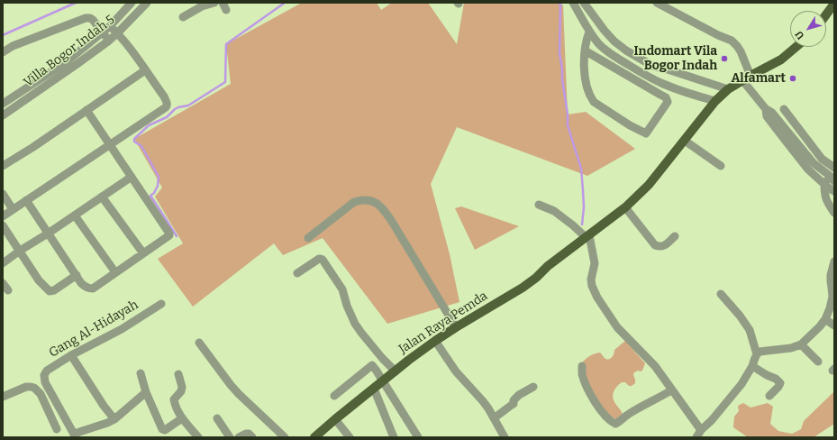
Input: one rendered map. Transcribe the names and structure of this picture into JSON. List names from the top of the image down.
{
  "streets": {
    "main road": ["Jalan Raya Pemda"],
    "street": ["Villa Bogor Indah 5", "Gang Al-Hidayah"]
  },
  "places": ["Indomart Vila Bogor Indah", "Alfamart"],
  "north": "bottom left"
}
